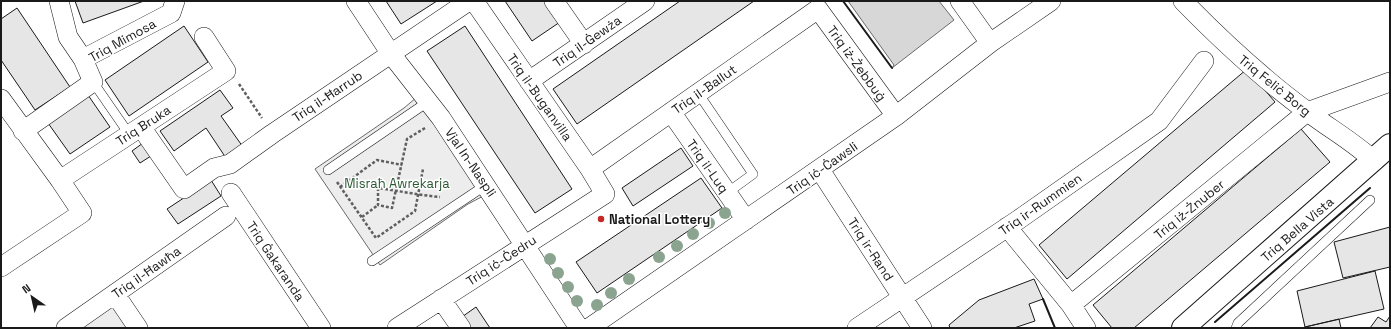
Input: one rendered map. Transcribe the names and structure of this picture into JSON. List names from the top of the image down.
{
  "streets": {
    "main road": ["Triq Bella Vista"],
    "street": [
      "Triq Mimosa",
      "Triq il-Ġewża",
      "Triq iż-Żebbuġ",
      "Triq Feliċ Borg",
      "Triq il-Ballut",
      "Triq il-Ħarrub",
      "Triq il-Buganvilla",
      "Triq Bruka",
      "Vjal In-Naspli",
      "Triq il-Luq",
      "Triq iċ-Ċawsli",
      "Triq ir-Rummien",
      "Triq iż-Żnuber",
      "Triq ir-Rand",
      "Triq iċ-Ċedru",
      "Triq Ġakaranda",
      "Triq il-Ħawħa"
    ]
  },
  "crossings": [
    ["Triq il-Ġewża", "Triq il-Buganvilla"],
    ["Triq iż-Żebbuġ", "Triq il-Ballut"],
    ["Triq iż-Żebbuġ", "Triq iċ-Ċawsli"],
    ["Triq Feliċ Borg", "Triq iż-Żnuber"],
    ["Triq Feliċ Borg", "Triq Bella Vista"],
    ["Triq il-Ballut", "Triq il-Buganvilla"],
    ["Triq il-Ballut", "Triq il-Luq"],
    ["Triq il-Ħarrub", "Triq Bruka"],
    ["Triq il-Ħarrub", "Vjal In-Naspli"],
    ["Triq il-Buganvilla", "Triq iċ-Ċedru"],
    ["Vjal In-Naspli", "Triq iċ-Ċedru"],
    ["Triq il-Luq", "Triq iċ-Ċawsli"],
    ["Triq iċ-Ċawsli", "Triq ir-Rand"],
    ["Triq ir-Rummien", "Triq ir-Rand"]
  ],
  "parks": ["Misraħ Awrekarja"],
  "places": ["National Lottery"],
  "north": "top left"
}
